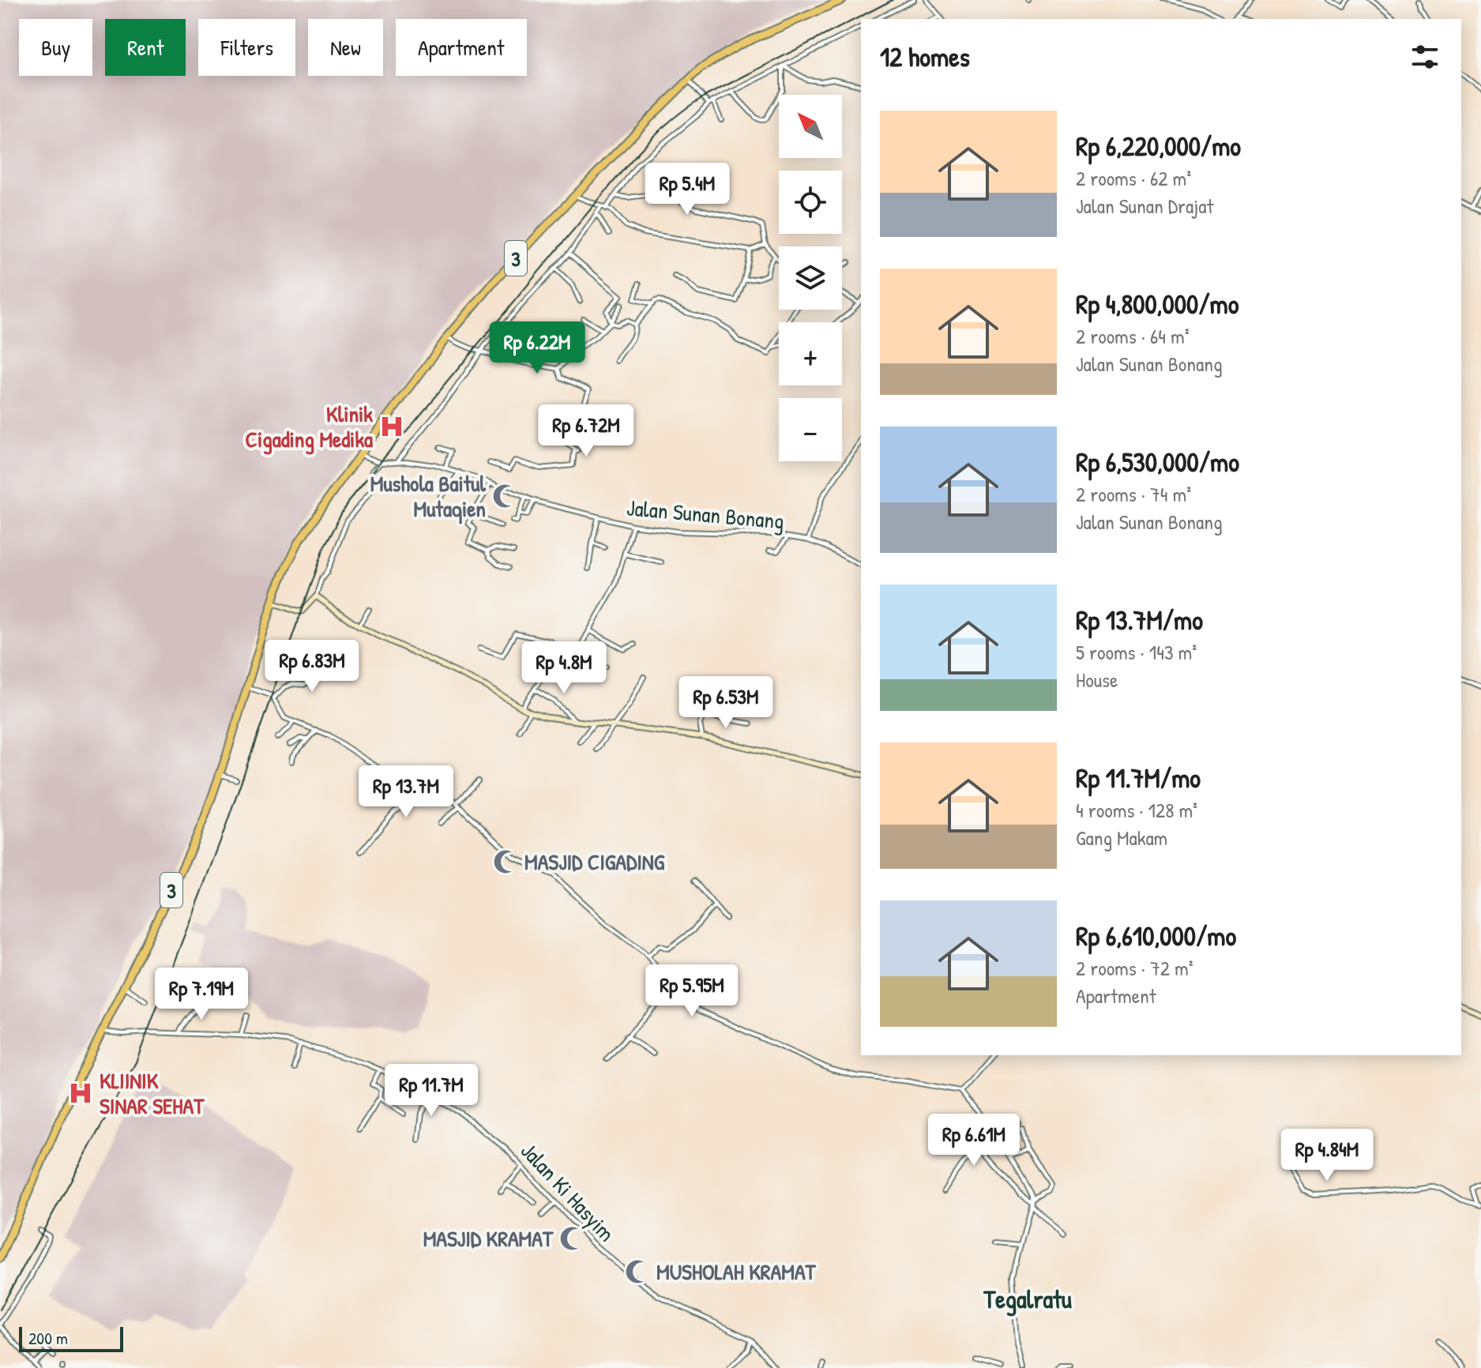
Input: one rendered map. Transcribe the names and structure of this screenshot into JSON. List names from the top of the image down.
{
  "streets": {
    "highway": ["3"],
    "street": ["Jalan Sunan Bonang", "Jalan Ki Hasyim"]
  },
  "crossings": [
    ["3", "Jalan Sunan Bonang"],
    ["3", "Jalan Ki Hasyim"]
  ],
  "districts": ["Tegalratu"],
  "places": {
    "hospital": ["Klinik Cigading Medika", "KLIINIK SINAR SEHAT"],
    "mosque": [
      "Mushola Baitul Mutaqien",
      "MASJID CIGADING",
      "MASJID KRAMAT",
      "MUSHOLAH KRAMAT"
    ]
  },
  "scale_bar": "200 m",
  "north": "top left",
  "page": {
    "chip": [
      "Buy",
      "Rent",
      "Filters",
      "New",
      "Apartment"
    ],
    "heading": "12 homes",
    "map_buttons": ["+", "−"],
    "list": [
      {
        "name": "Rp 6,220,000/mo",
        "note": "2 rooms · 62 m² · Jalan Sunan Drajat"
      },
      {
        "name": "Rp 4,800,000/mo",
        "note": "2 rooms · 64 m² · Jalan Sunan Bonang"
      },
      {
        "name": "Rp 6,530,000/mo",
        "note": "2 rooms · 74 m² · Jalan Sunan Bonang"
      },
      {
        "name": "Rp 13.7M/mo",
        "note": "5 rooms · 143 m² · House"
      },
      {
        "name": "Rp 11.7M/mo",
        "note": "4 rooms · 128 m² · Gang Makam"
      },
      {
        "name": "Rp 6,610,000/mo",
        "note": "2 rooms · 72 m² · Apartment"
      }
    ],
    "price": [
      "Rp 5.4M",
      "Rp 6.22M",
      "Rp 6.72M",
      "Rp 6.83M",
      "Rp 4.8M",
      "Rp 6.53M",
      "Rp 13.7M",
      "Rp 5.95M",
      "Rp 7.19M",
      "Rp 11.7M",
      "Rp 6.61M",
      "Rp 4.84M"
    ],
    "scale": "200 m"
  }
}
